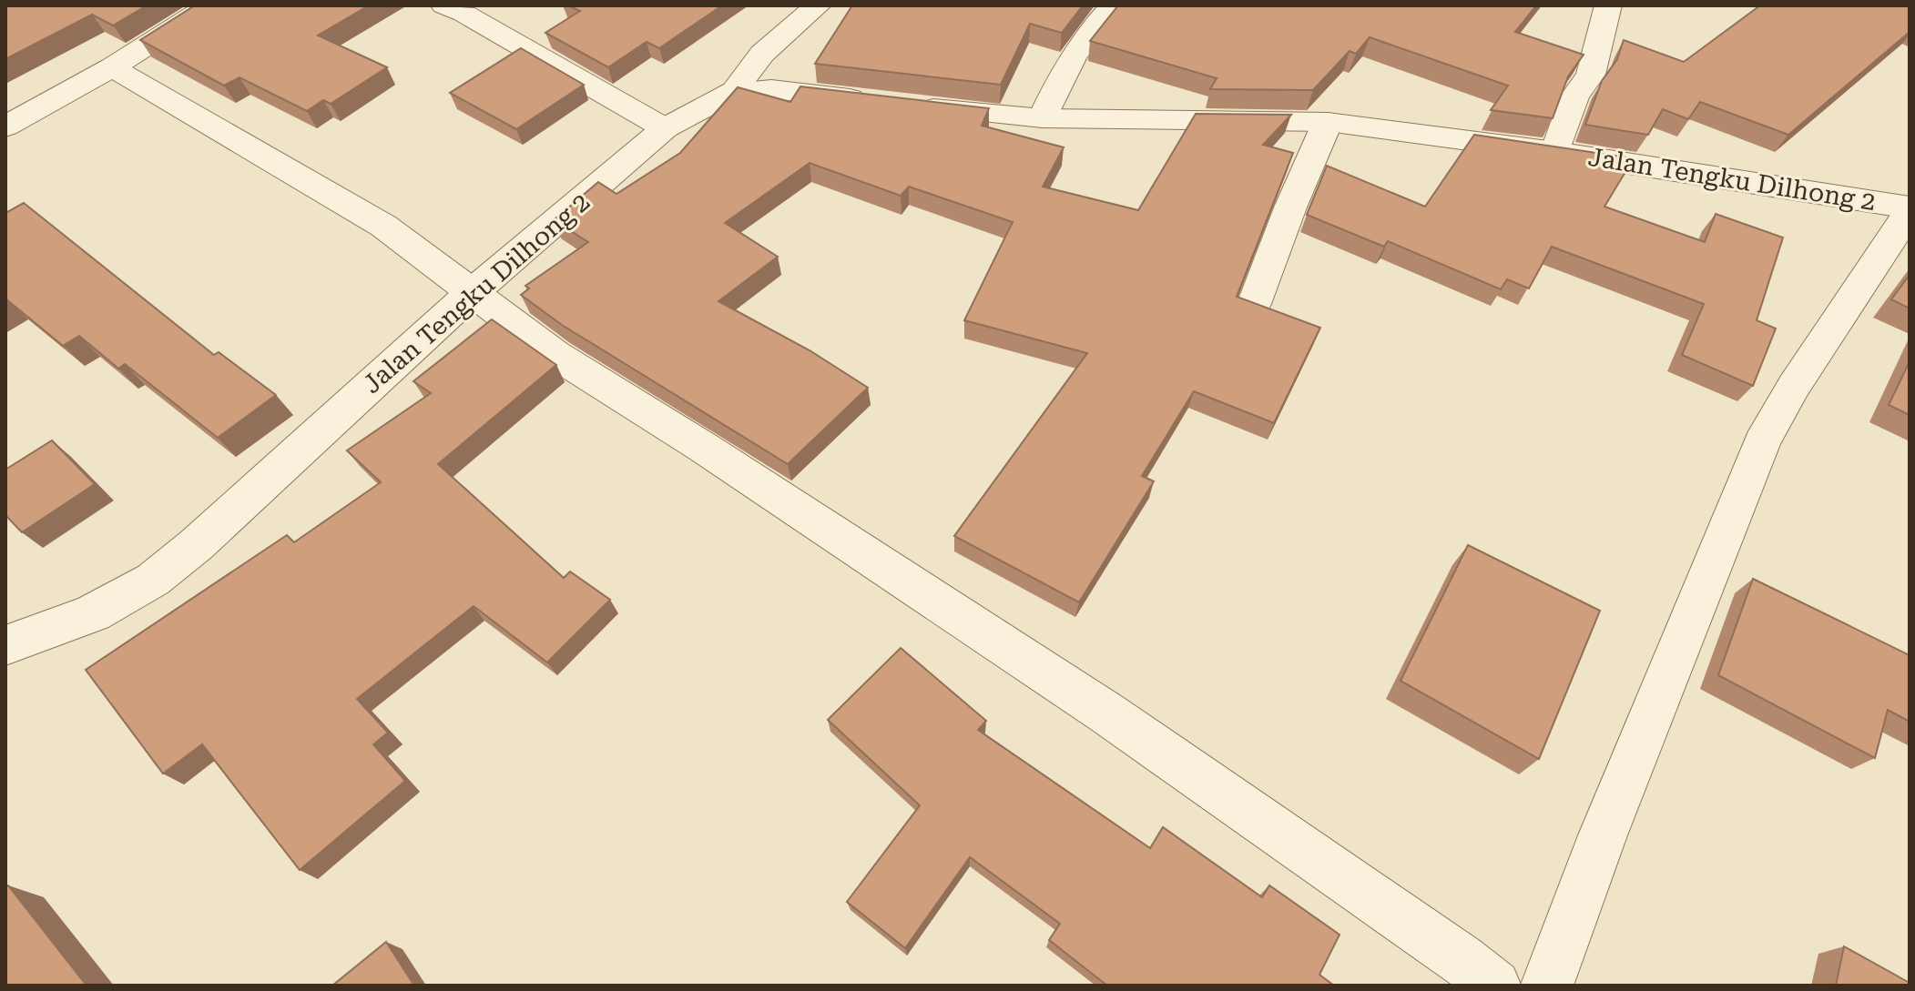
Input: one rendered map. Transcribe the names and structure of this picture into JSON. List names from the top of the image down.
{
  "streets": {
    "street": ["Jalan Tengku Dilhong 2"]
  }
}
